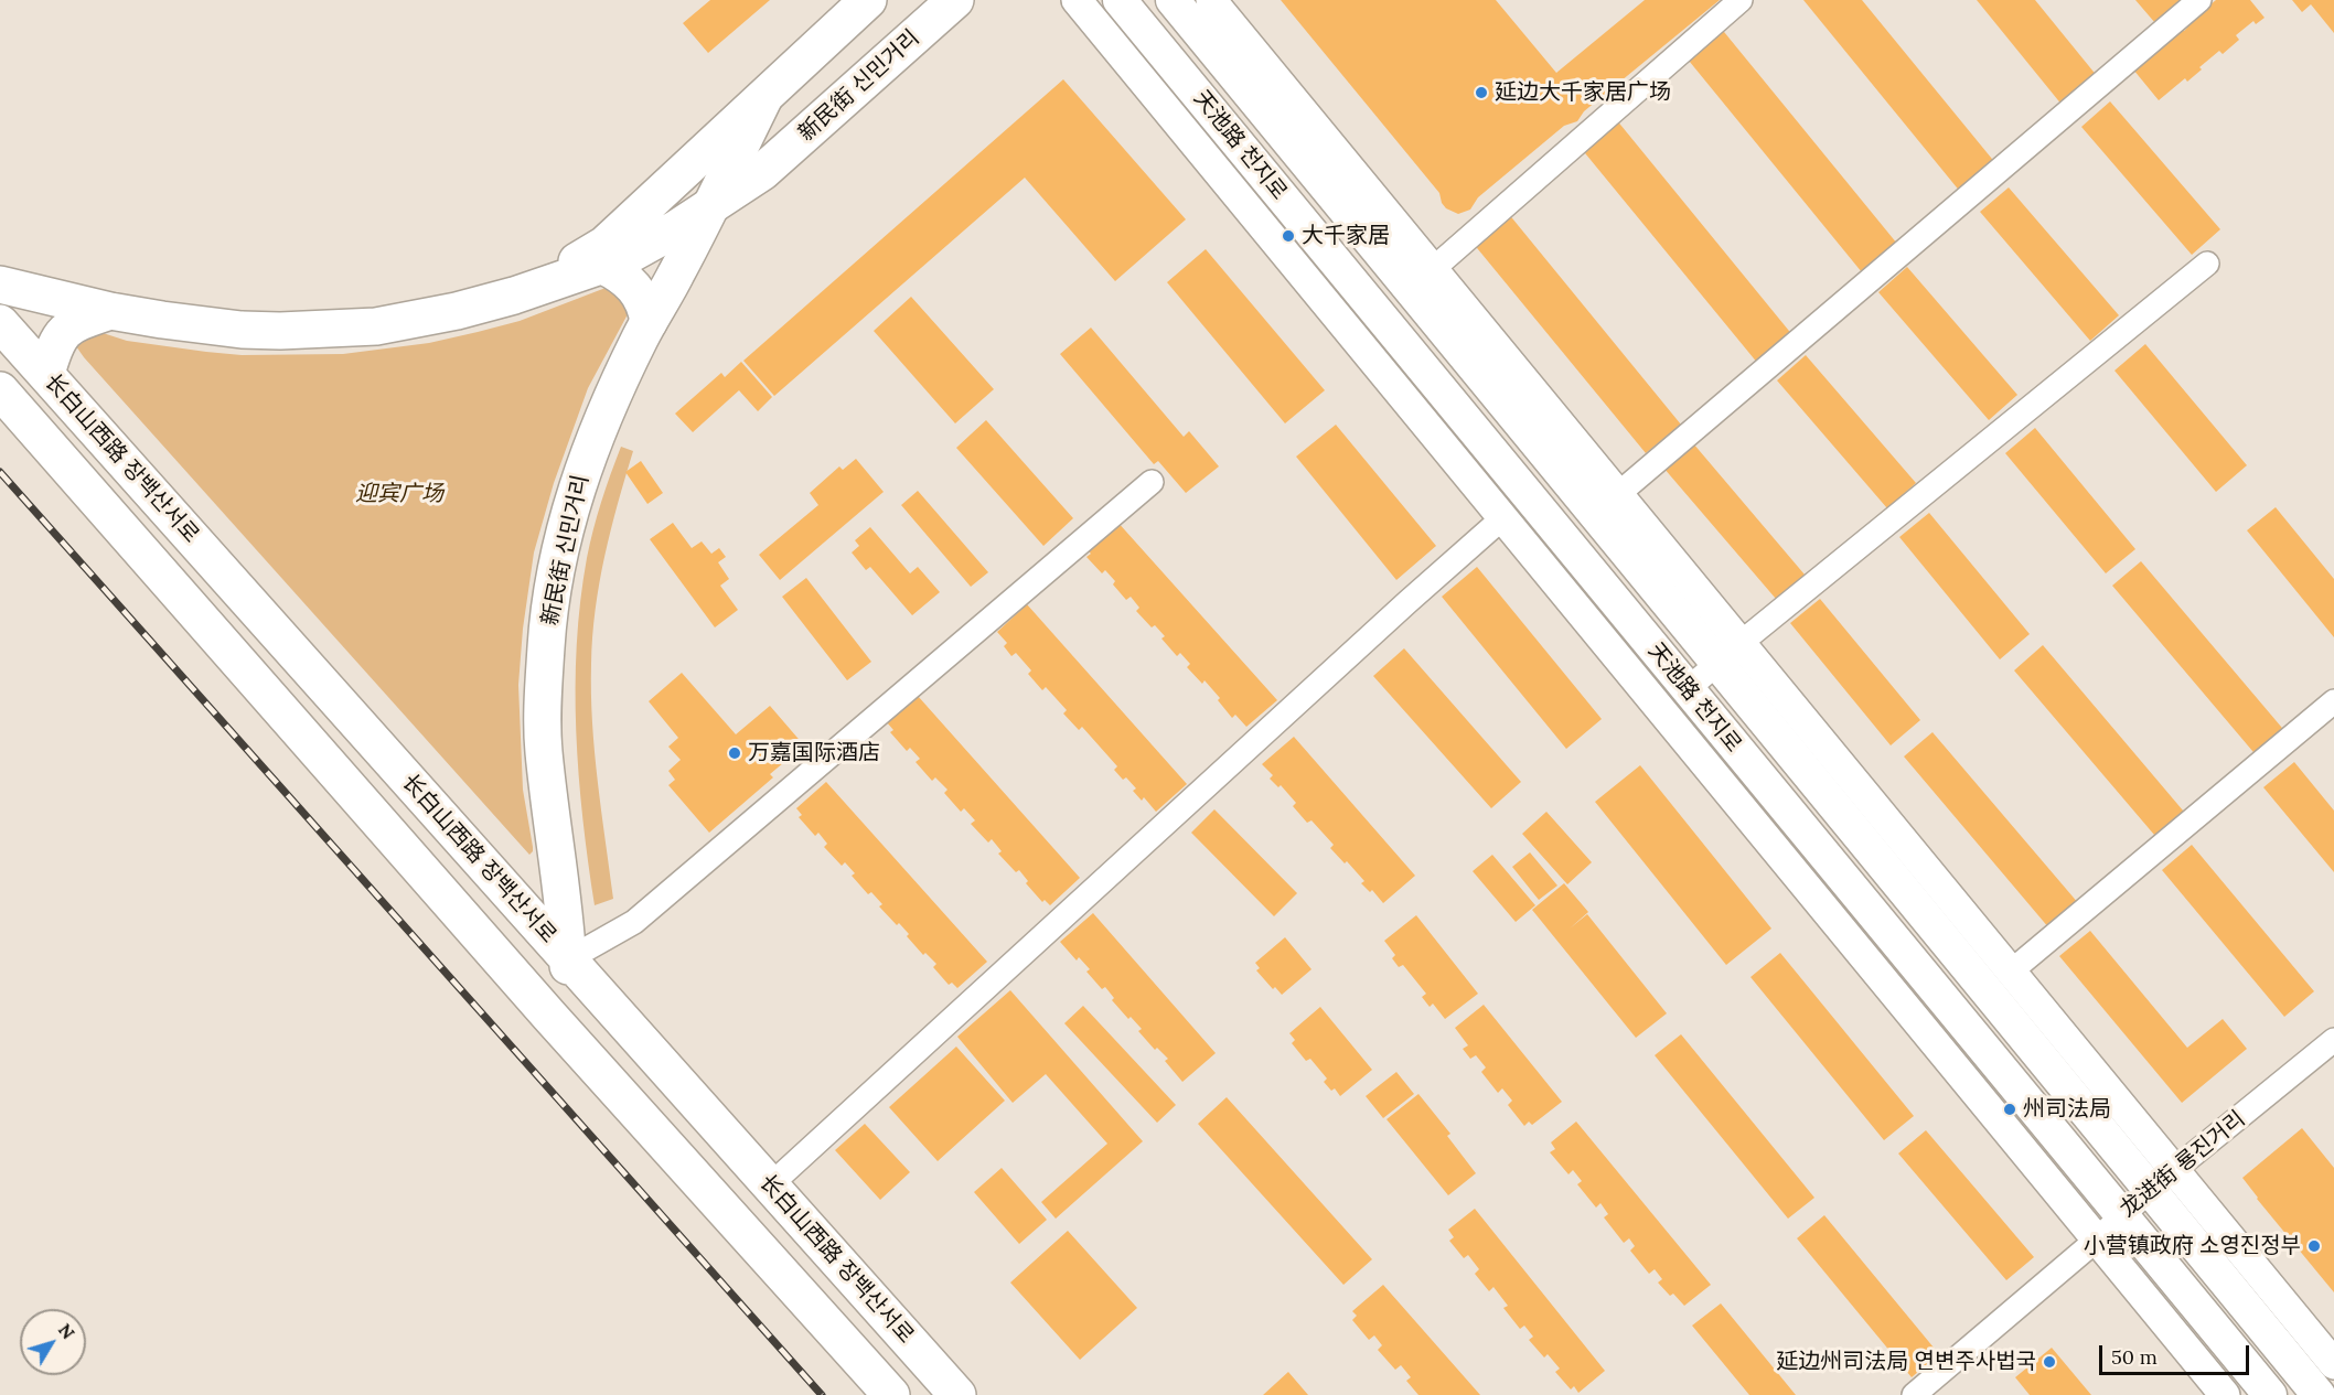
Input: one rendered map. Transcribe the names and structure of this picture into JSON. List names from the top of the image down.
{
  "streets": {
    "main road": ["新民街 신민거리", "天池路 천지로", "长白山西路 장백산서로"],
    "street": ["龙进街 룡진거리"]
  },
  "crossings": [
    ["新民街 신민거리", "长白山西路 장백산서로"],
    ["天池路 천지로", "龙进街 룡진거리"]
  ],
  "parks": ["迎宾广场"],
  "places": [
    "延边大千家居广场",
    "大千家居",
    "万嘉国际酒店",
    "州司法局",
    "小营镇政府 소영진정부",
    "延边州司法局 연변주사법국"
  ],
  "scale_bar": "50 m",
  "north": "top right"
}
